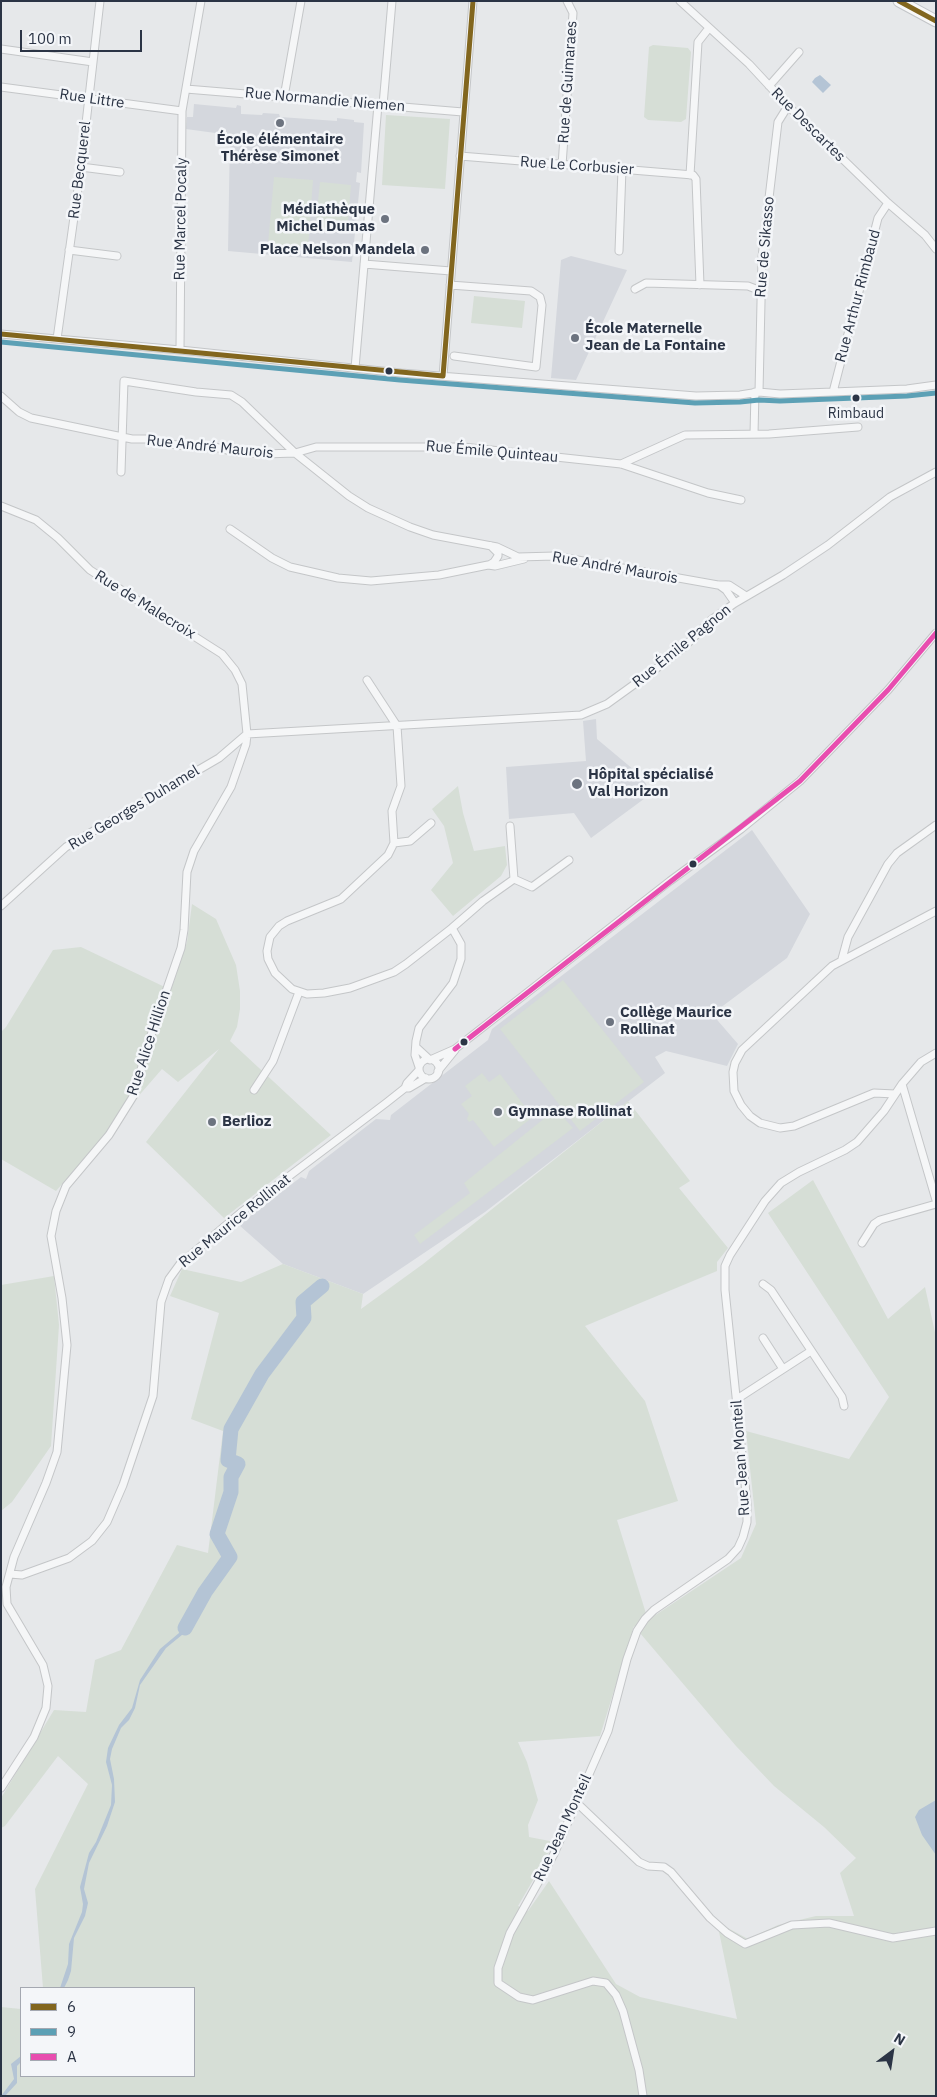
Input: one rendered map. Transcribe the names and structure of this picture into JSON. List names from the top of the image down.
{
  "streets": {
    "street": [
      "Rue de Guimaraes",
      "Rue Littre",
      "Rue Normandie Niemen",
      "Rue Descartes",
      "Rue Le Corbusier",
      "Rue Becquerel",
      "Rue Marcel Pocaly",
      "Rue de Sikasso",
      "Rue Arthur Rimbaud",
      "Rue André Maurois",
      "Rue Émile Quinteau",
      "Rue de Malecroix",
      "Rue Émile Pagnon",
      "Rue Georges Duhamel",
      "Rue Alice Hillion",
      "Rue Maurice Rollinat",
      "Rue Jean Monteil"
    ]
  },
  "crossings": [
    ["Rue de Guimaraes", "Rue Le Corbusier"],
    ["Rue Littre", "Rue Becquerel"],
    ["Rue Littre", "Rue Marcel Pocaly"],
    ["Rue Normandie Niemen", "Rue Marcel Pocaly"],
    ["Rue Descartes", "Rue de Sikasso"],
    ["Rue Descartes", "Rue Arthur Rimbaud"],
    ["Rue André Maurois", "Rue Émile Quinteau"],
    ["Rue André Maurois", "Rue Émile Pagnon"],
    ["Rue de Malecroix", "Rue Émile Pagnon"],
    ["Rue de Malecroix", "Rue Georges Duhamel"],
    ["Rue de Malecroix", "Rue Alice Hillion"],
    ["Rue Émile Pagnon", "Rue Georges Duhamel"],
    ["Rue Émile Pagnon", "Rue Alice Hillion"],
    ["Rue Georges Duhamel", "Rue Alice Hillion"],
    ["Rue Alice Hillion", "Rue Maurice Rollinat"]
  ],
  "places": [
    "École élémentaire Thérèse Simonet",
    "Médiathèque Michel Dumas",
    "Place Nelson Mandela",
    "École Maternelle Jean de La Fontaine",
    "Rimbaud",
    "Hôpital spécialisé Val Horizon",
    "Collège Maurice Rollinat",
    "Gymnase Rollinat",
    "Berlioz"
  ],
  "lines": ["transit line 6", "transit line 9", "transit line A"],
  "legend": ["6", "9", "A"],
  "scale_bar": "100 m",
  "north": "top right"
}
